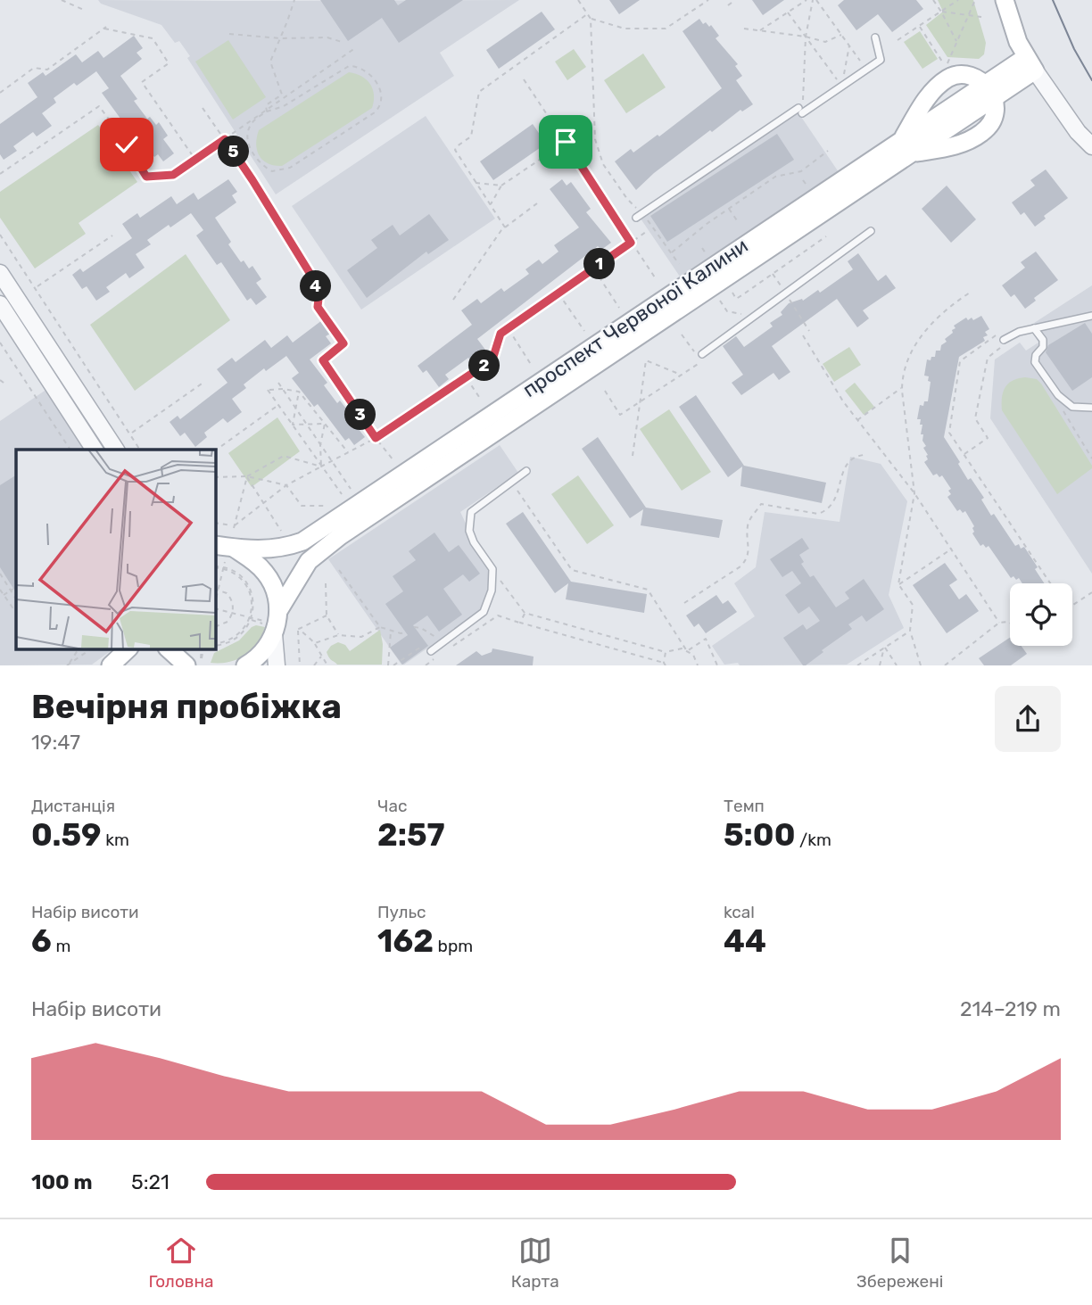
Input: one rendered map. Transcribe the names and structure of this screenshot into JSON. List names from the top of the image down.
{
  "streets": {
    "main road": ["проспект Червоної Калини"]
  },
  "page": {
    "pins": [
      "5",
      "1",
      "4",
      "2",
      "3"
    ],
    "heading": ["Вечірня пробіжка", "19:47"],
    "stats": [
      ["Дистанція", "0.59 km"],
      ["Час", "2:57"],
      ["Темп", "5:00 /km"],
      ["Набір висоти", "6 m"],
      ["Пульс", "162 bpm"],
      ["kcal", "44"]
    ],
    "chart": ["Набір висоти", "214–219 m"],
    "list": [
      {
        "name": "100 m",
        "note": "5:21"
      }
    ],
    "tabs": ["Головна", "Карта", "Збережені"]
  }
}
